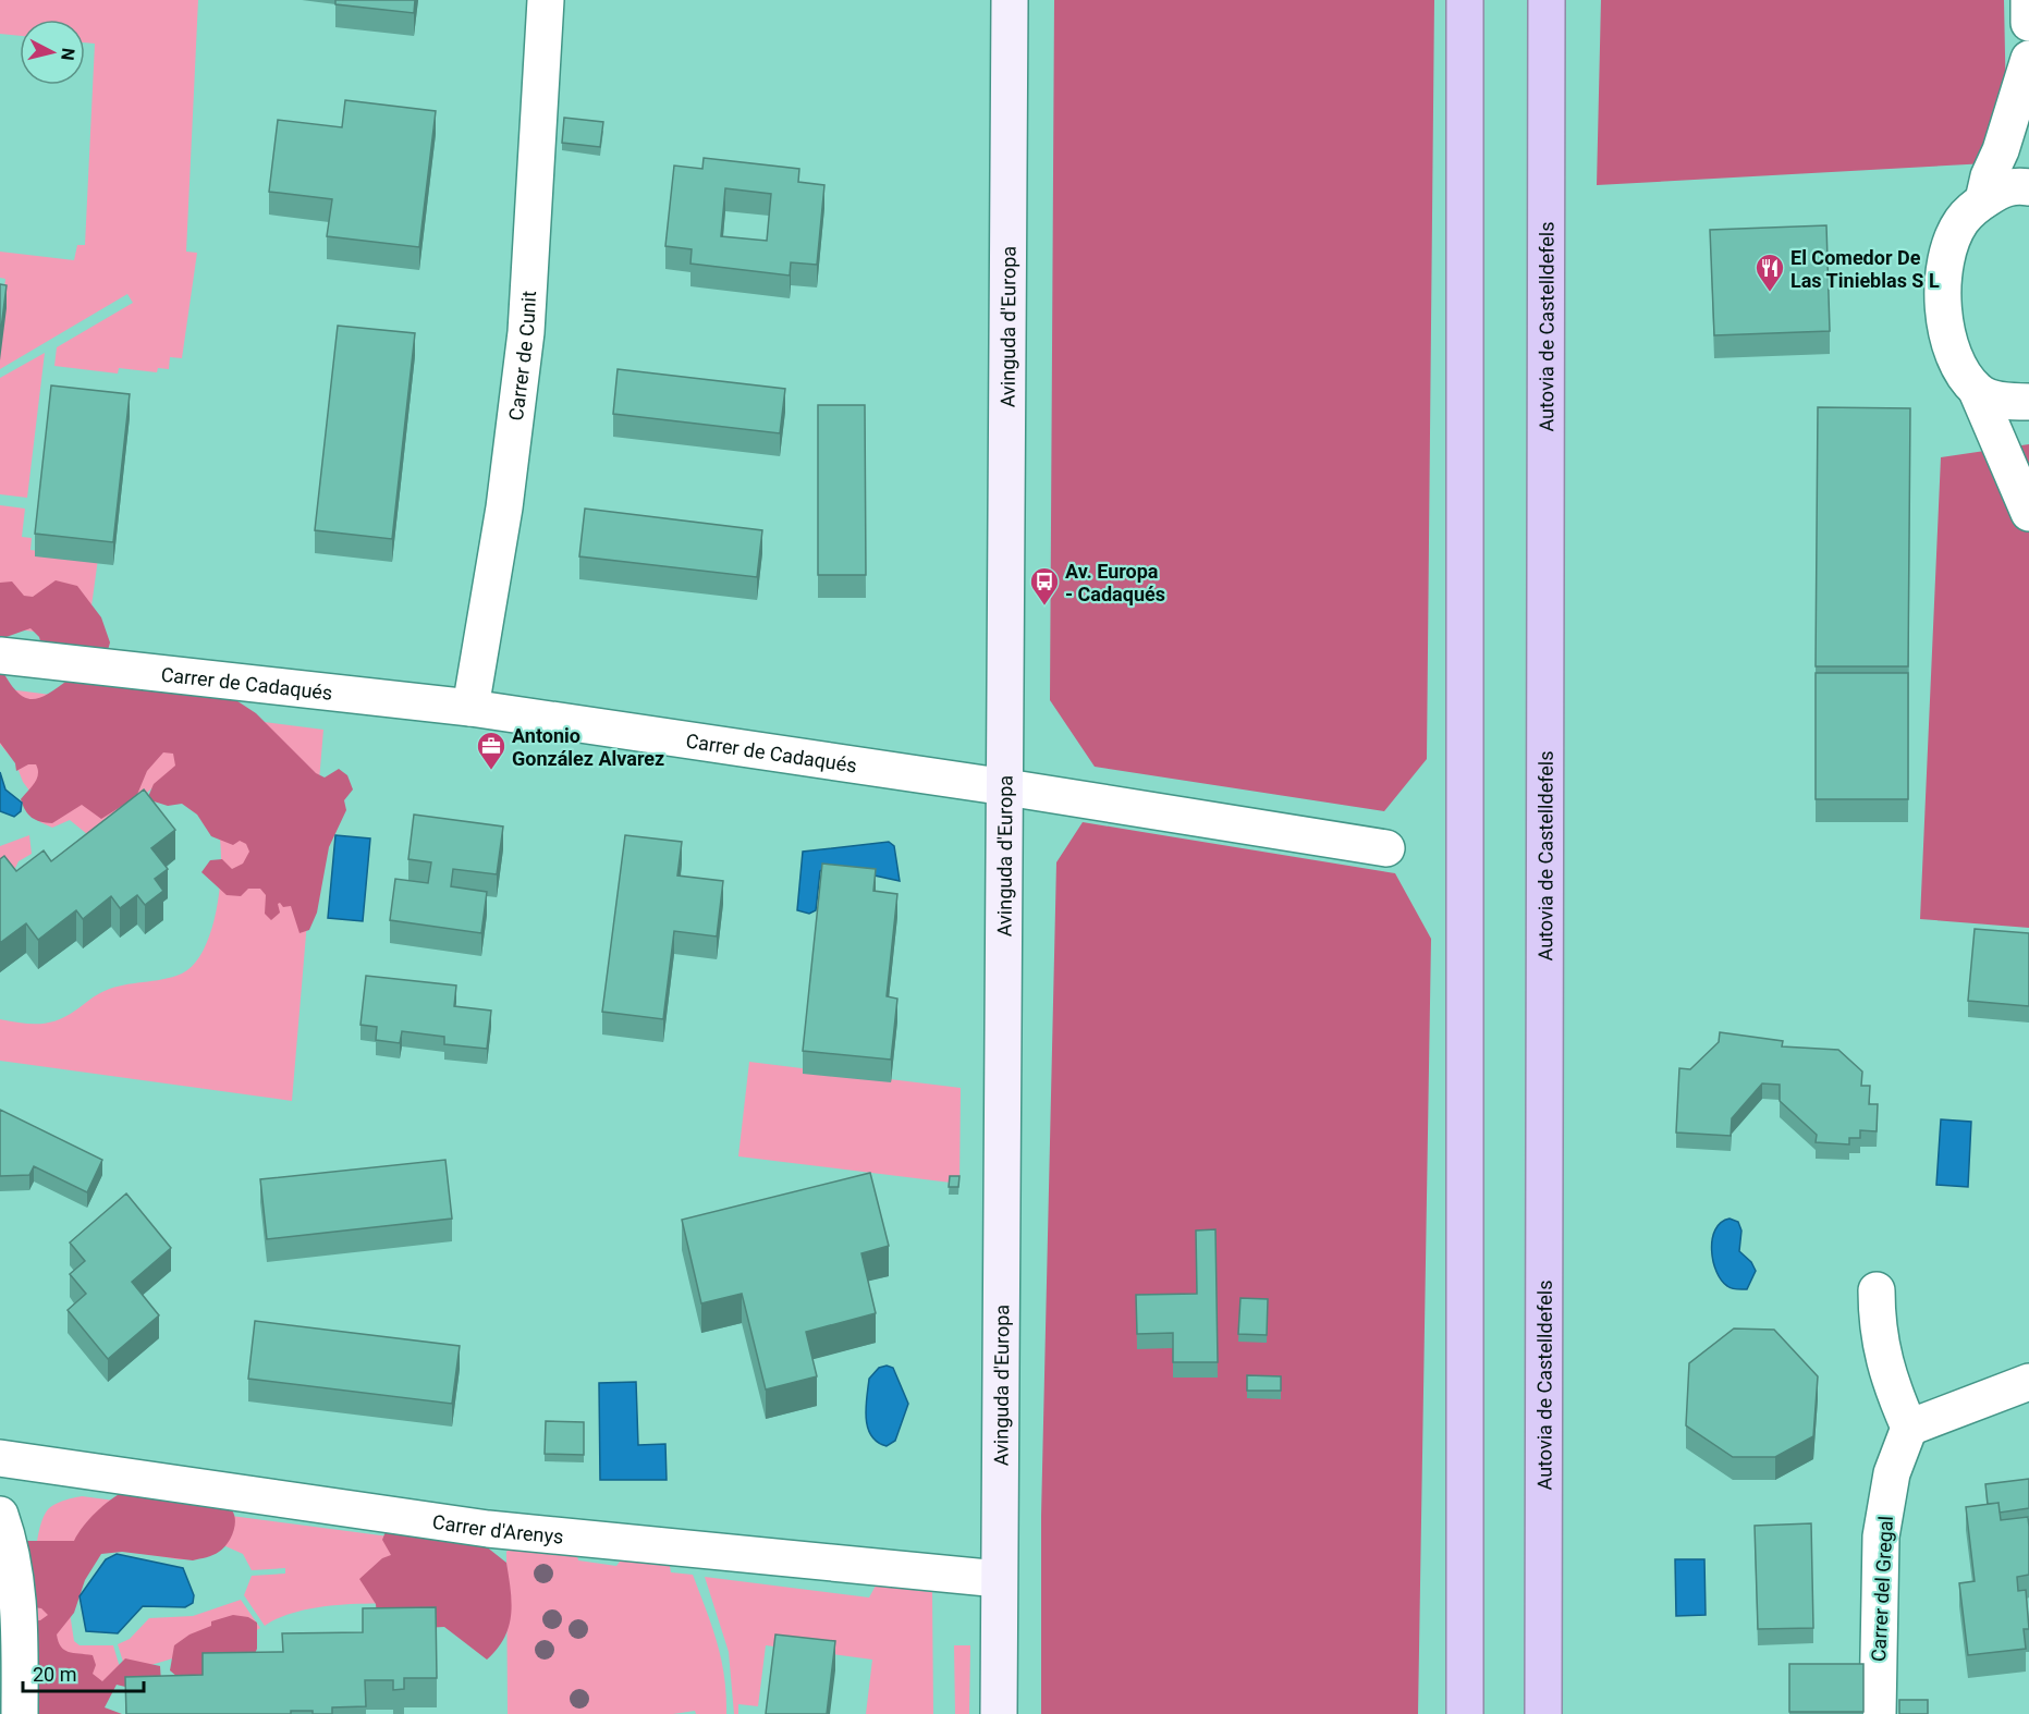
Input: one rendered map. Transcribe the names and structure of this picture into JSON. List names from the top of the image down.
{
  "streets": {
    "highway": ["Autovia de Castelldefels"],
    "street": [
      "Avinguda d'Europa",
      "Carrer de Cunit",
      "Carrer de Cadaqués",
      "Carrer d'Arenys",
      "Carrer del Gregal"
    ]
  },
  "crossings": [
    ["Avinguda d'Europa", "Carrer de Cadaqués"],
    ["Avinguda d'Europa", "Carrer d'Arenys"],
    ["Carrer de Cunit", "Carrer de Cadaqués"]
  ],
  "places": {
    "restaurant": ["El Comedor De Las Tinieblas S L"],
    "bus stop": ["Av. Europa - Cadaqués"],
    "office": ["Antonio González Alvarez"]
  },
  "scale_bar": "20 m",
  "north": "right"
}
